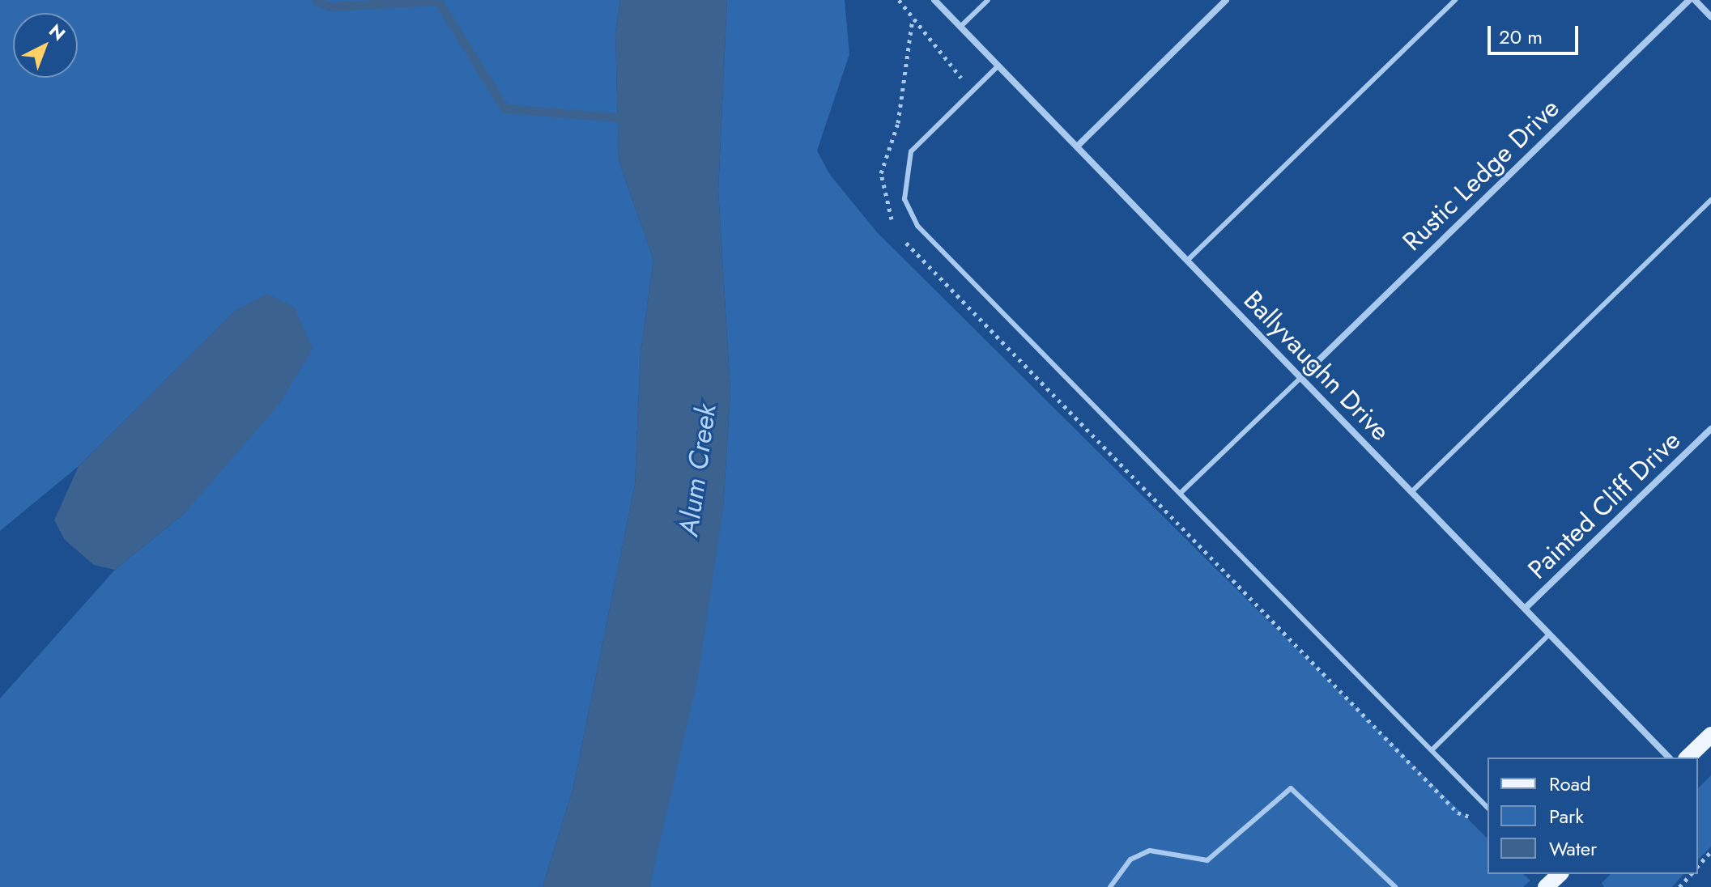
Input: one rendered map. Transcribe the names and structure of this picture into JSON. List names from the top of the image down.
{
  "streets": {
    "street": ["Rustic Ledge Drive", "Ballyvaughn Drive", "Painted Cliff Drive"]
  },
  "crossings": [
    ["Rustic Ledge Drive", "Ballyvaughn Drive"],
    ["Ballyvaughn Drive", "Painted Cliff Drive"]
  ],
  "water": ["Alum Creek"],
  "legend": ["Road", "Park", "Water"],
  "scale_bar": "20 m",
  "north": "top right"
}
